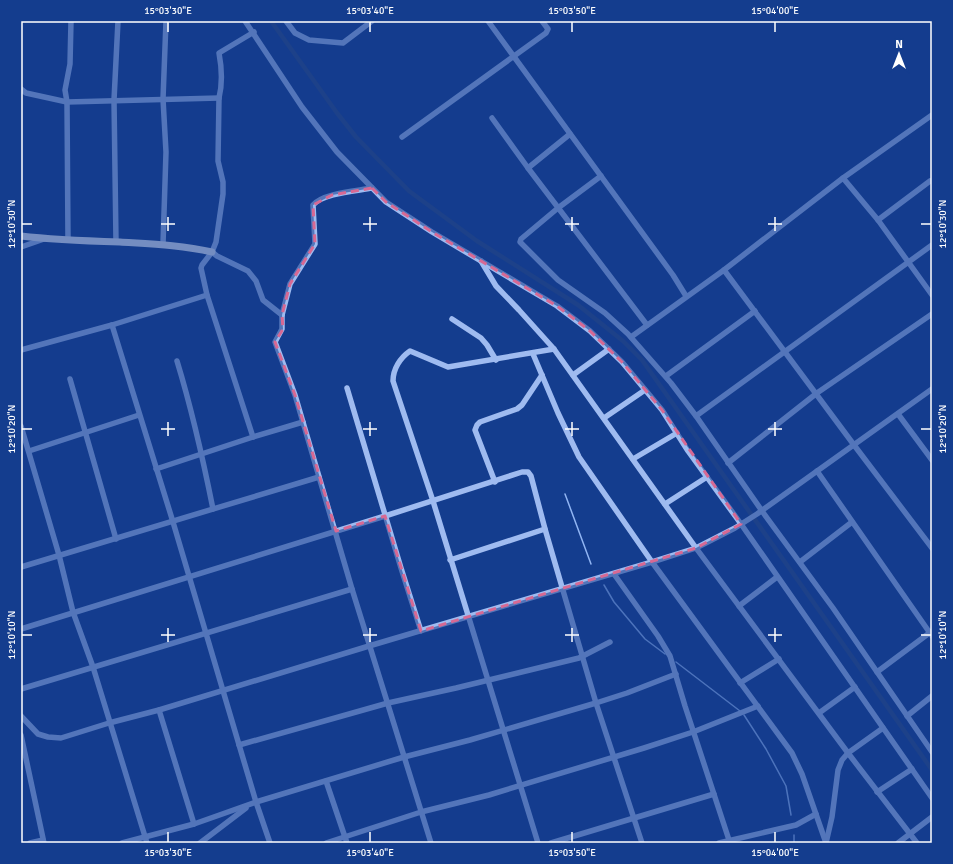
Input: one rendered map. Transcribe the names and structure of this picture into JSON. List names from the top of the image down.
{
  "north": "top",
  "coordinates": [
    "15°03'30\"E",
    "15°03'40\"E",
    "15°03'50\"E",
    "15°04'00\"E",
    "12°10'30\"N",
    "12°10'20\"N",
    "12°10'10\"N"
  ]
}
